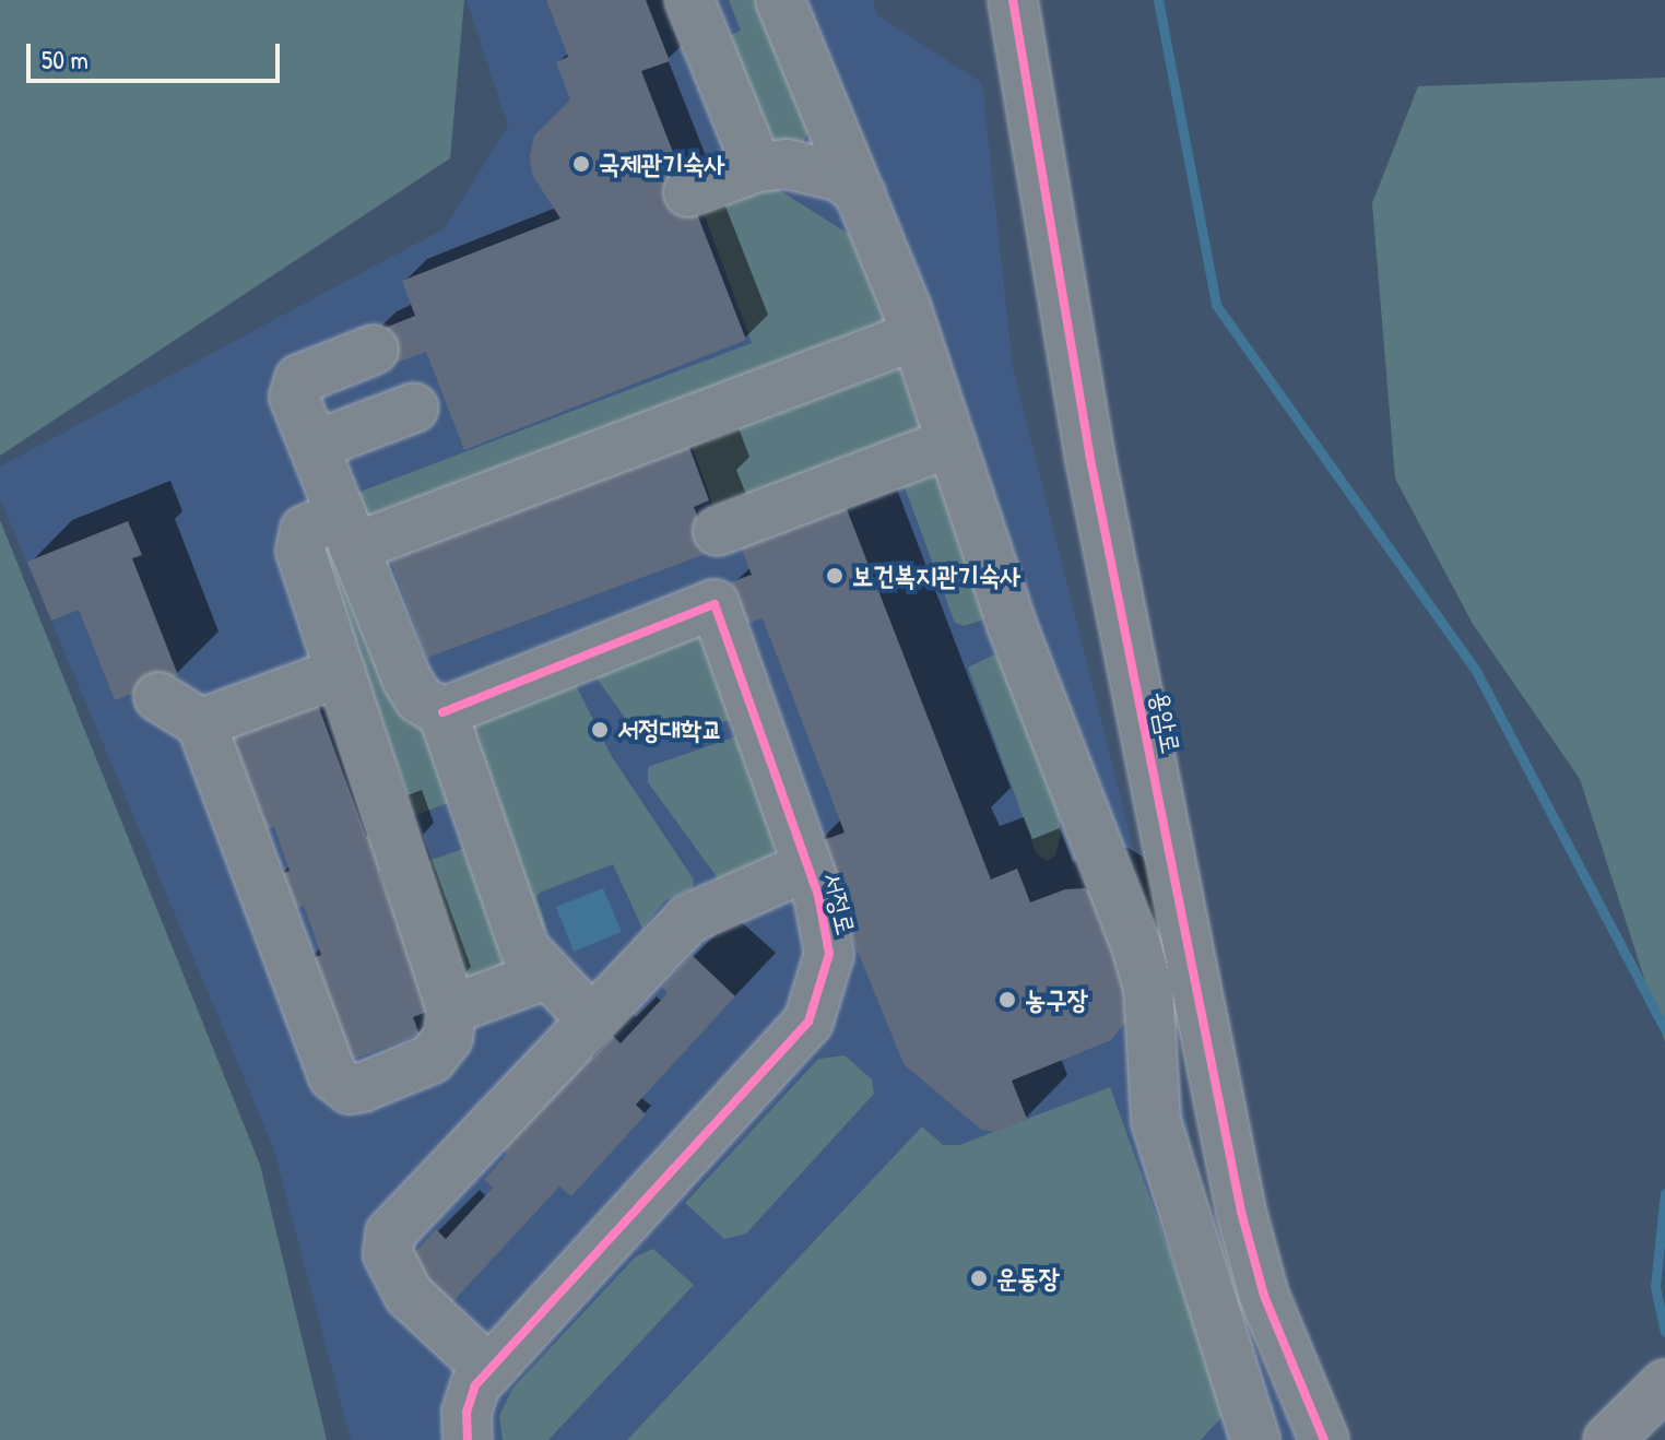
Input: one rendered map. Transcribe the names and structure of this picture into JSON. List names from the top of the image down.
{
  "streets": {
    "street": ["용암로", "서정로"]
  },
  "places": [
    "국제관기숙사",
    "보건복지관기숙사",
    "서정대학교",
    "농구장",
    "운동장"
  ],
  "scale_bar": "50 m"
}
